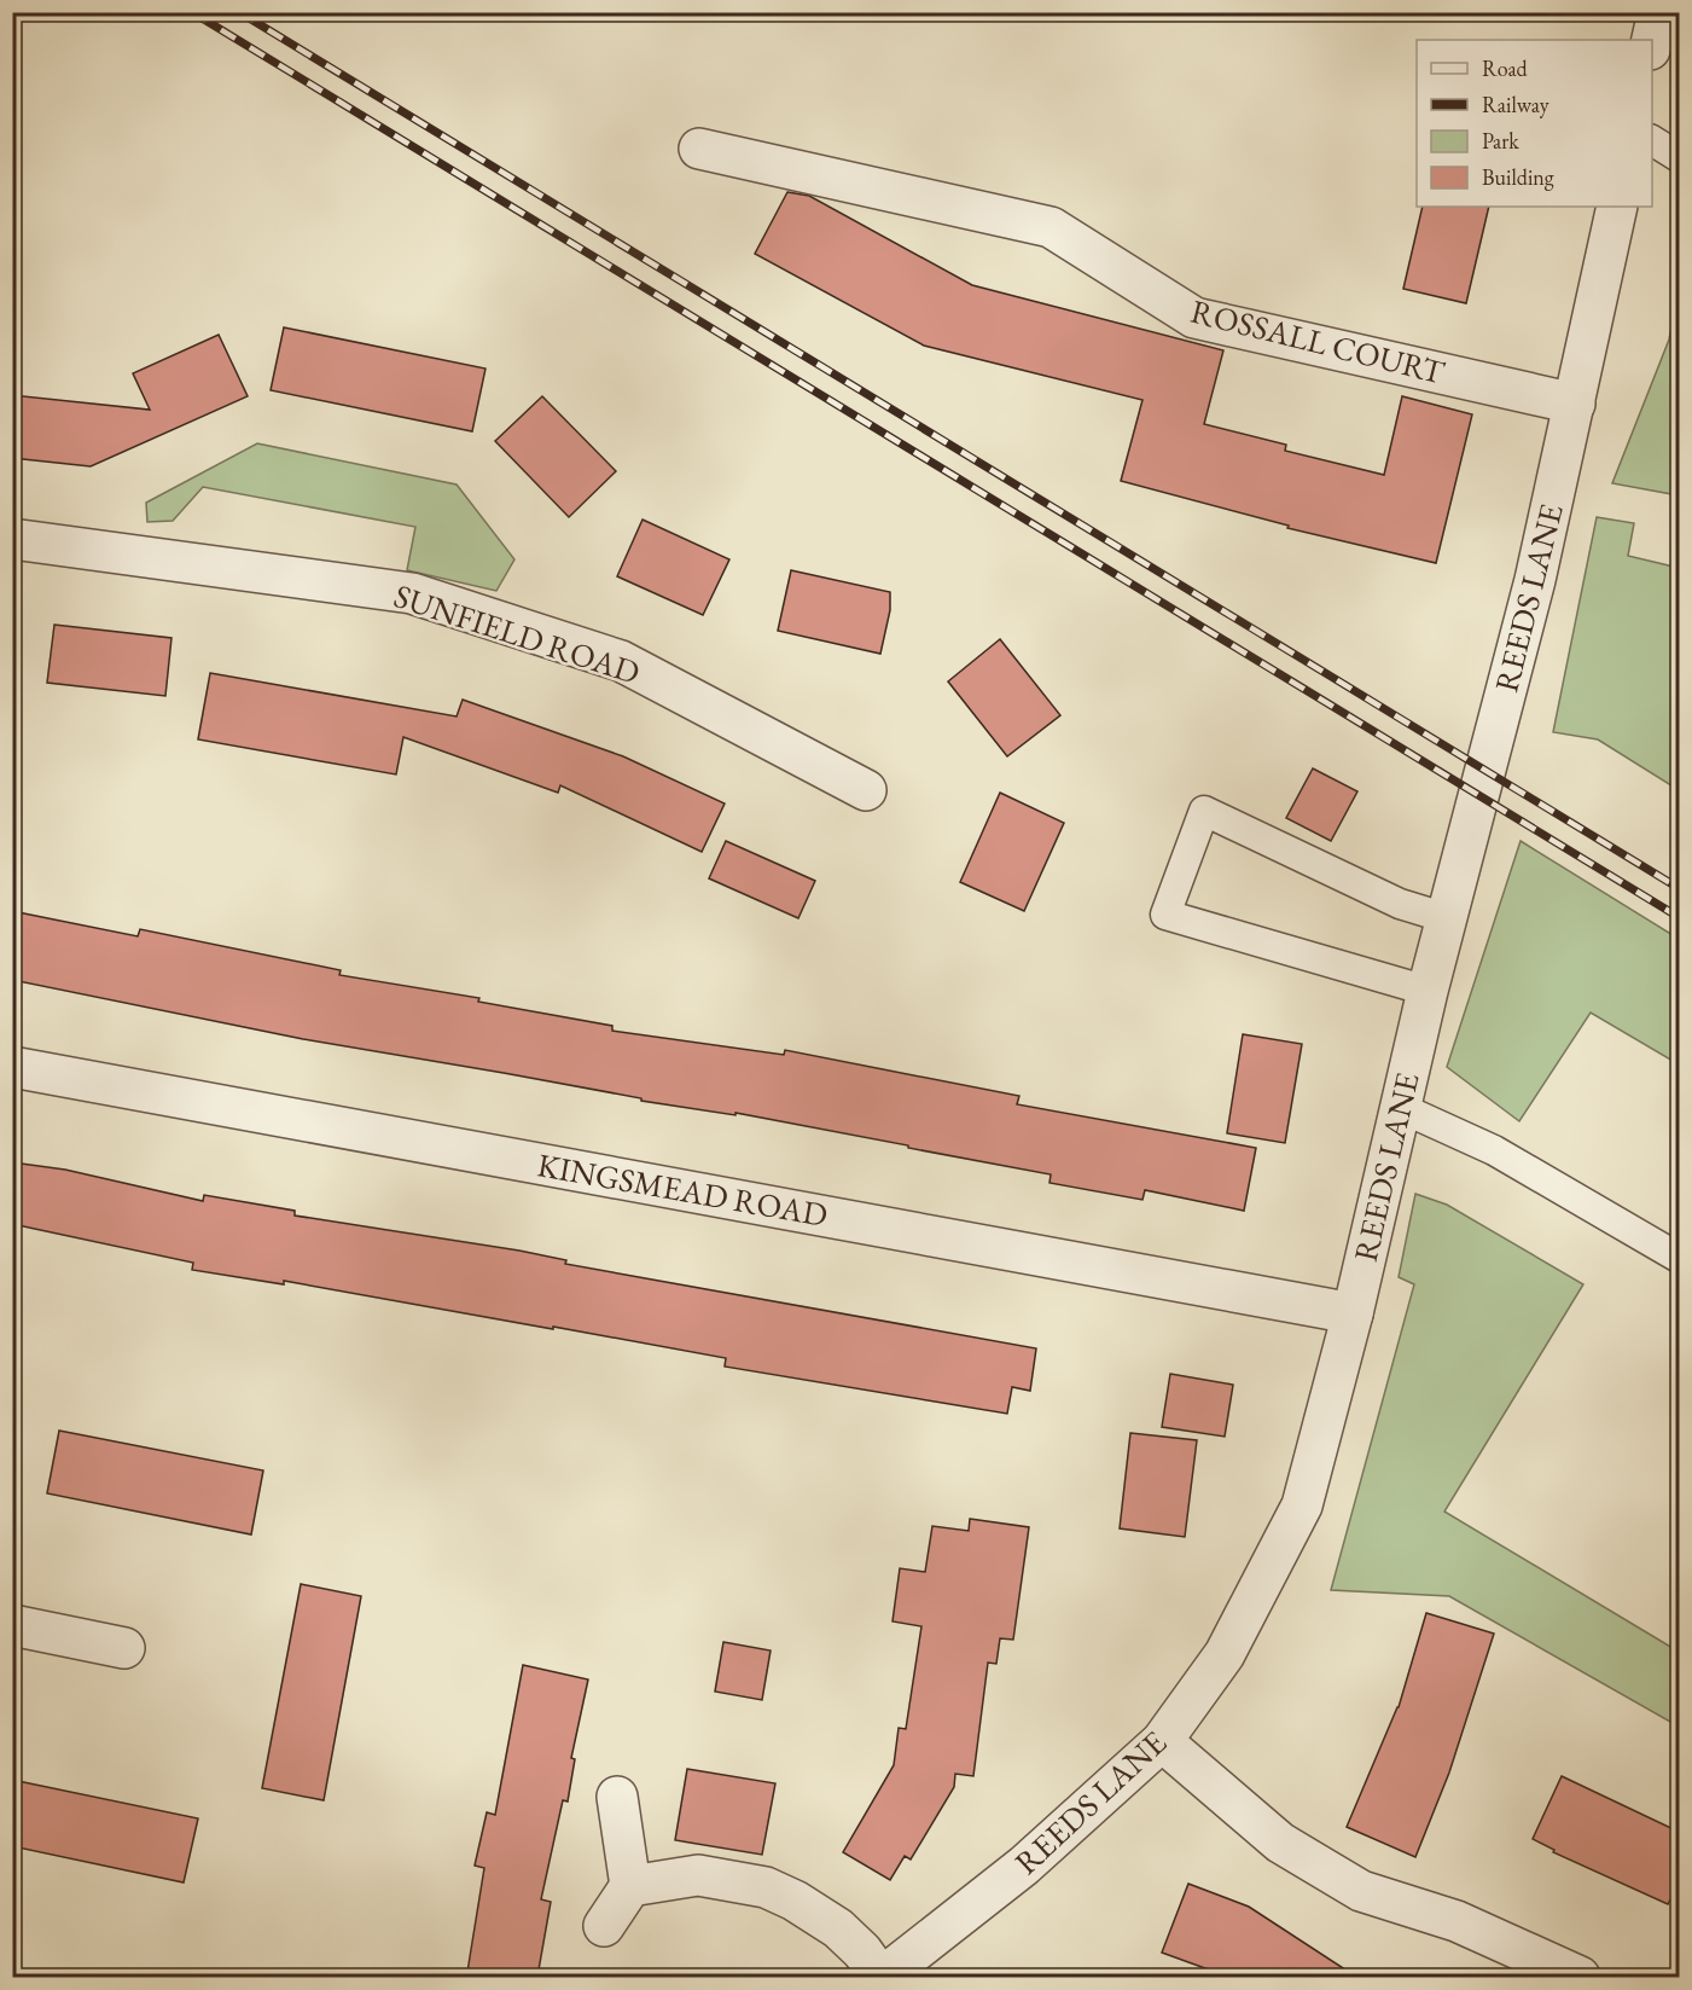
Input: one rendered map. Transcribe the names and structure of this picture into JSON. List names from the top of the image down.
{
  "streets": {
    "street": [
      "ROSSALL COURT",
      "REEDS LANE",
      "SUNFIELD ROAD",
      "KINGSMEAD ROAD"
    ]
  },
  "crossings": [
    ["ROSSALL COURT", "REEDS LANE"],
    ["REEDS LANE", "KINGSMEAD ROAD"]
  ],
  "legend": [
    "Road",
    "Railway",
    "Park",
    "Building"
  ]
}
